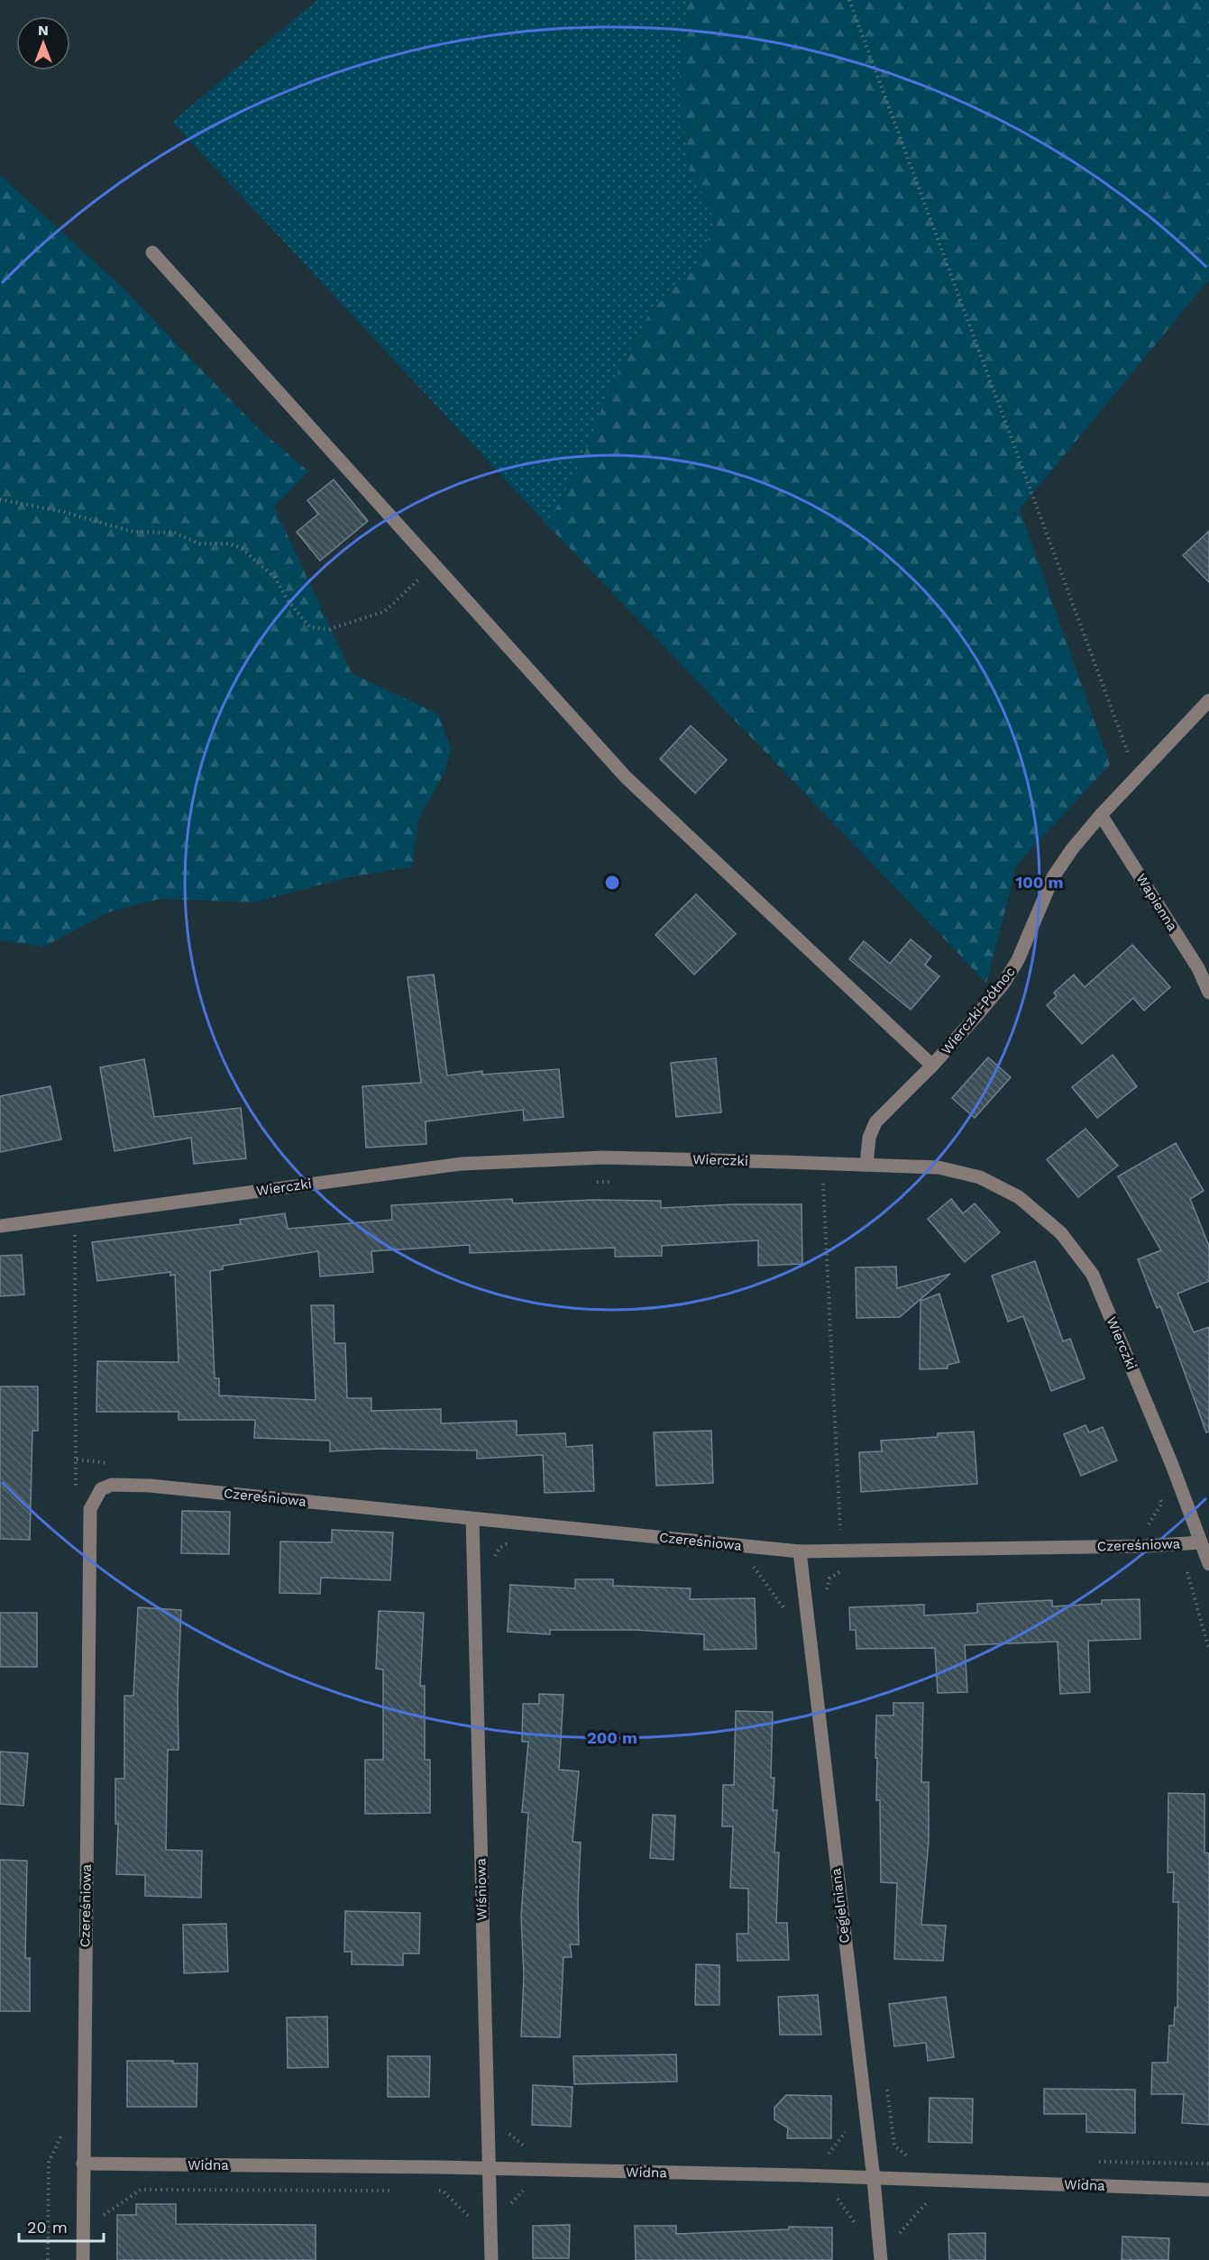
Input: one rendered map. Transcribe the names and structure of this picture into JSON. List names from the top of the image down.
{
  "streets": {
    "street": [
      "Wapienna",
      "Wierczki-Północ",
      "Wierczki",
      "Czereśniowa",
      "Wiśniowa",
      "Cegielniana",
      "Widna"
    ]
  },
  "crossings": [
    ["Wapienna", "Wierczki-Północ"],
    ["Wierczki-Północ", "Wierczki"],
    ["Wierczki", "Czereśniowa"],
    ["Czereśniowa", "Wiśniowa"],
    ["Czereśniowa", "Cegielniana"],
    ["Czereśniowa", "Widna"],
    ["Wiśniowa", "Widna"],
    ["Cegielniana", "Widna"]
  ],
  "scale_bar": "20 m",
  "north": "top",
  "rings": ["100 m", "200 m"]
}
